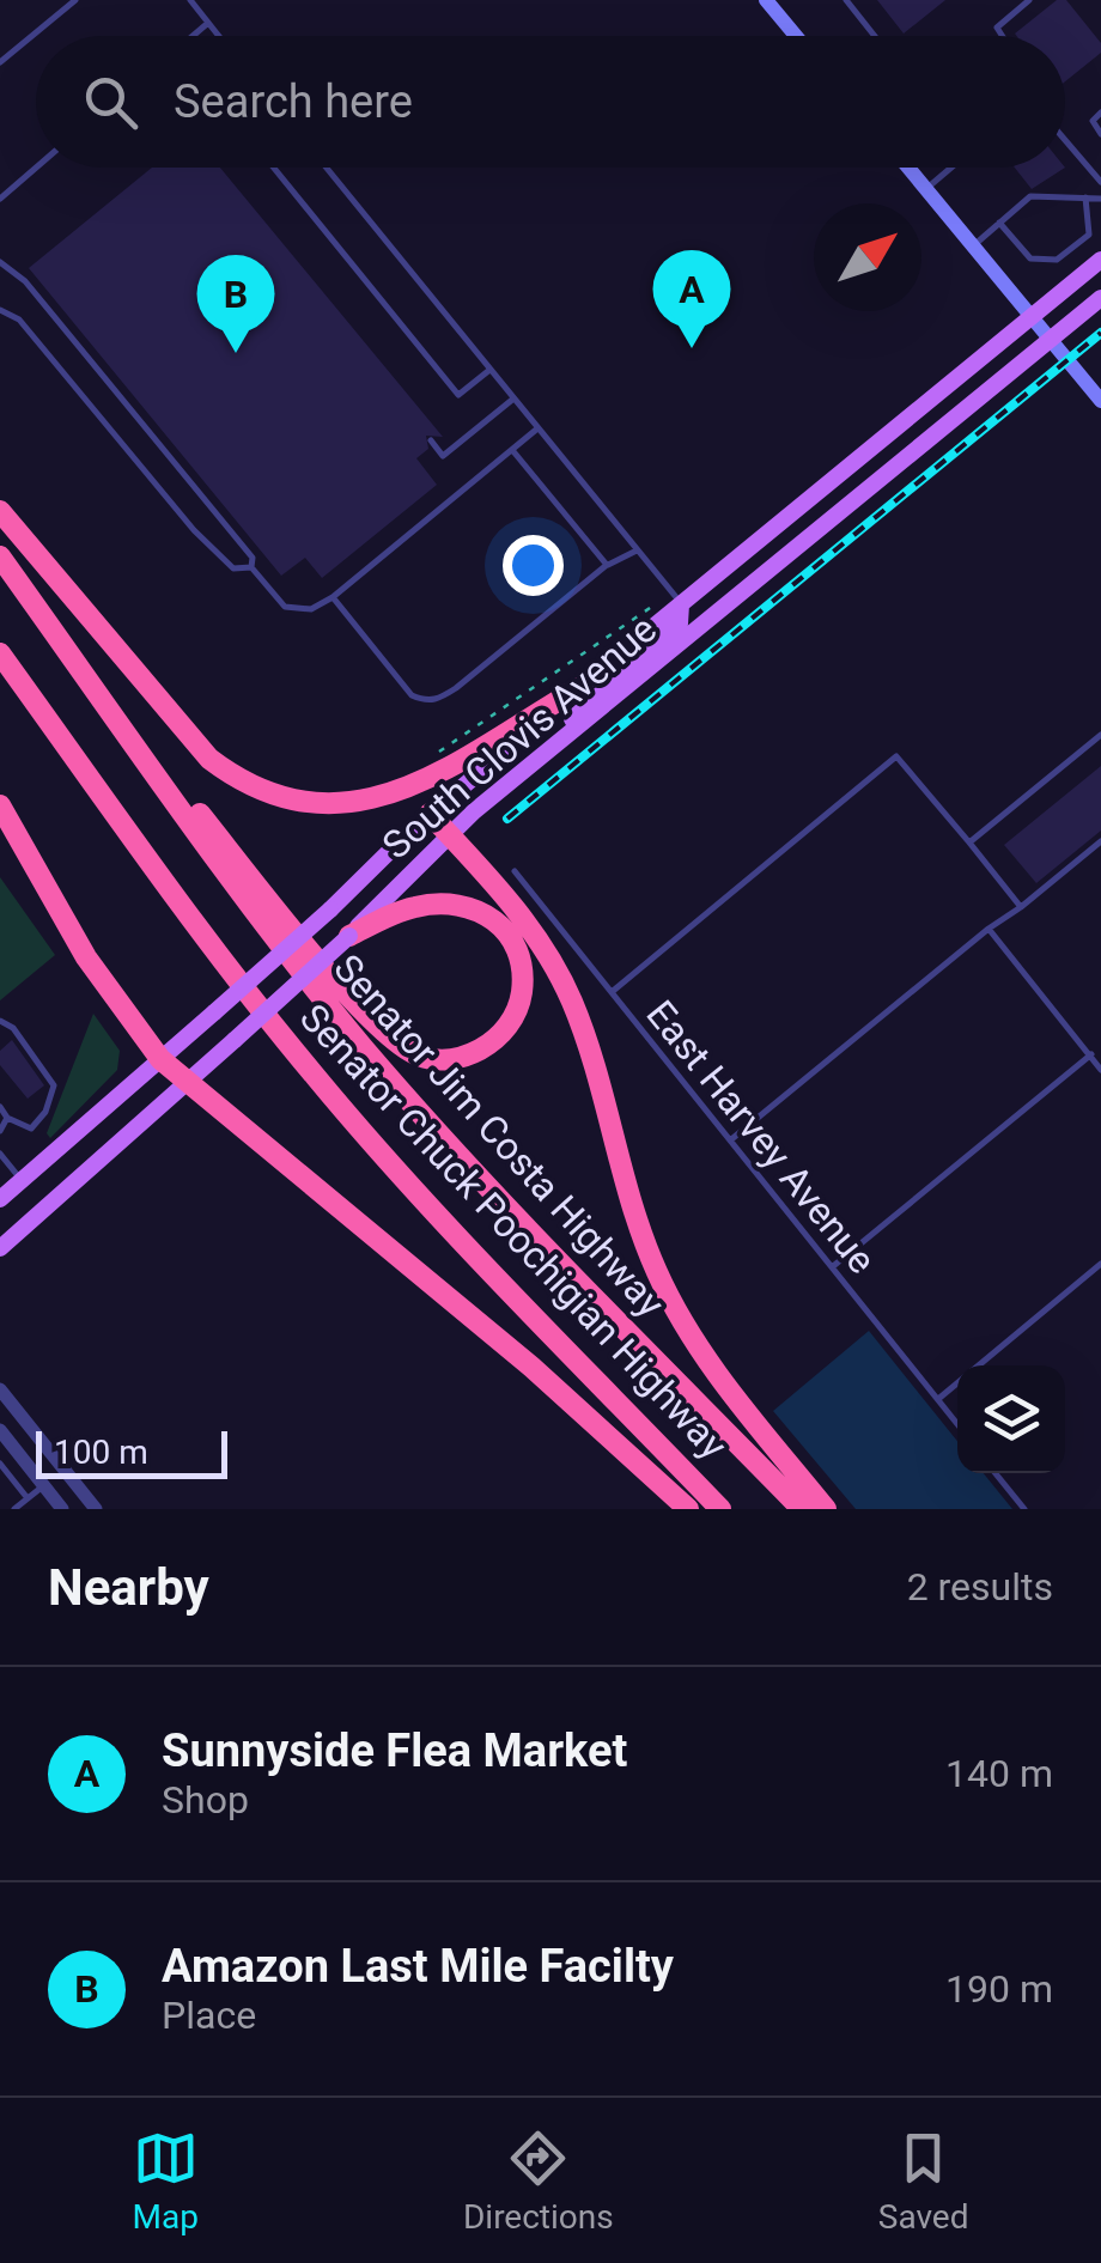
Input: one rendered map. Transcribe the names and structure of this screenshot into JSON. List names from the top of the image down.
{
  "streets": {
    "highway": ["Senator Jim Costa Highway", "Senator Chuck Poochigian Highway"],
    "main road": ["South Clovis Avenue"],
    "lane": ["East Harvey Avenue"]
  },
  "scale_bar": "100 m",
  "north": "top right",
  "page": {
    "search": "Search here",
    "pins": ["A", "B"],
    "scale": "100 m",
    "heading": ["Nearby", "2 results"],
    "list": [
      {
        "mark": "A",
        "name": "Sunnyside Flea Market",
        "note": "Shop",
        "value": "140 m"
      },
      {
        "mark": "B",
        "name": "Amazon Last Mile Facilty",
        "note": "Place",
        "value": "190 m"
      }
    ],
    "nav": ["Map", "Directions", "Saved"]
  }
}
